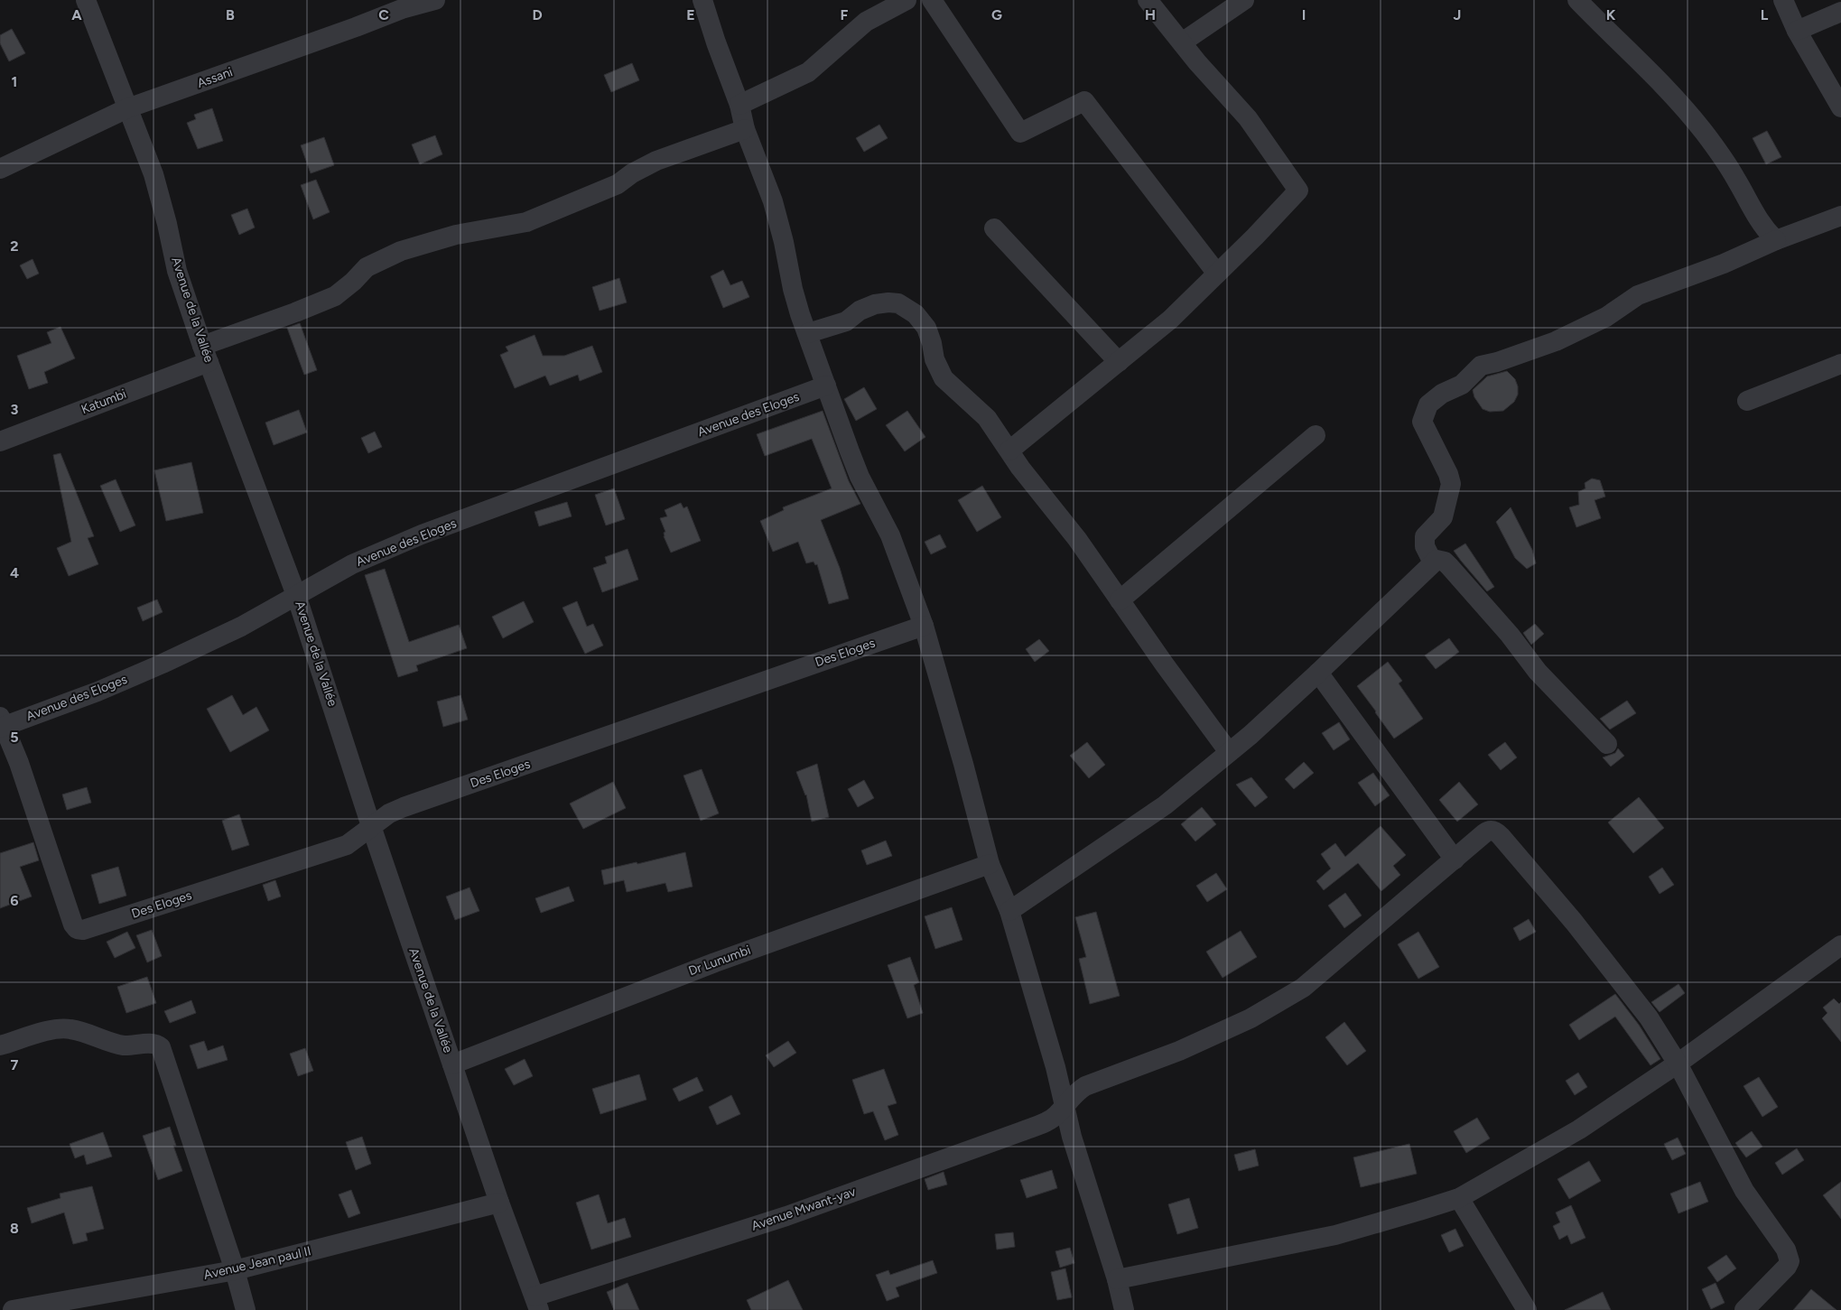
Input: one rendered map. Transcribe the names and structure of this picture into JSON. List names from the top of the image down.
{
  "streets": {
    "street": [
      "Assani",
      "Avenue de la Vallée",
      "Katumbi",
      "Avenue des Eloges",
      "Des Eloges",
      "Dr Lunumbi",
      "Avenue Mwant-yav",
      "Avenue Jean paul II"
    ]
  },
  "crossings": [
    ["Assani", "Avenue de la Vallée"],
    ["Avenue de la Vallée", "Katumbi"],
    ["Avenue de la Vallée", "Avenue des Eloges"],
    ["Avenue de la Vallée", "Des Eloges"],
    ["Avenue de la Vallée", "Dr Lunumbi"],
    ["Avenue de la Vallée", "Avenue Mwant-yav"],
    ["Avenue de la Vallée", "Avenue Jean paul II"],
    ["Avenue des Eloges", "Des Eloges"]
  ],
  "grid": {
    "columns": [
      "A",
      "B",
      "C",
      "D",
      "E",
      "F",
      "G",
      "H",
      "I",
      "J",
      "K",
      "L"
    ],
    "rows": [
      "1",
      "2",
      "3",
      "4",
      "5",
      "6",
      "7",
      "8"
    ]
  }
}
